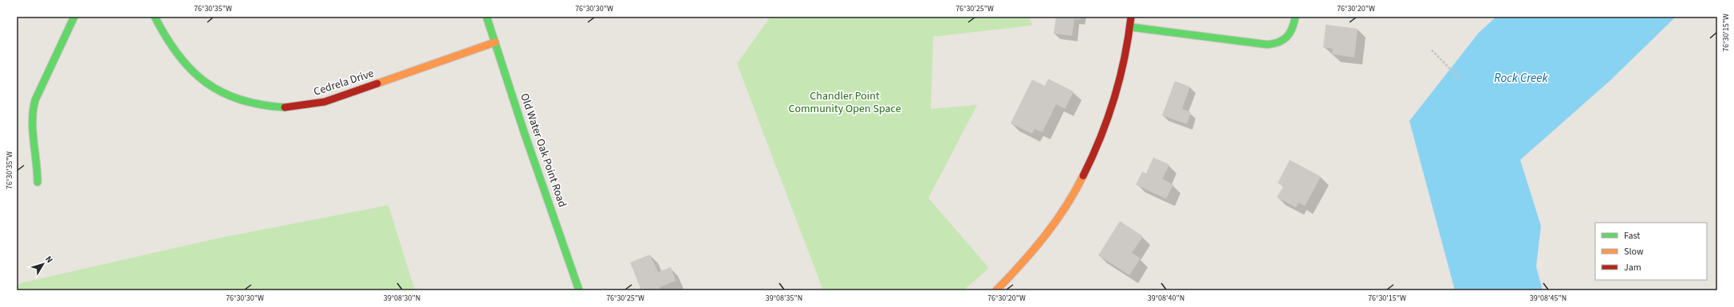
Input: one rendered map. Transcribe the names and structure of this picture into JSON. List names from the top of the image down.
{
  "streets": {
    "street": ["Cedrela Drive", "Old Water Oak Point Road"]
  },
  "crossings": [
    ["Cedrela Drive", "Old Water Oak Point Road"]
  ],
  "water": ["Rock Creek"],
  "parks": ["Chandler Point Community Open Space"],
  "legend": ["Fast", "Slow", "Jam"],
  "north": "top right",
  "coordinates": [
    "76°30'35\"W",
    "76°30'30\"W",
    "76°30'25\"W",
    "76°30'20\"W",
    "76°30'15\"W",
    "39°08'30\"N",
    "39°08'35\"N",
    "39°08'40\"N",
    "39°08'45\"N"
  ]
}
